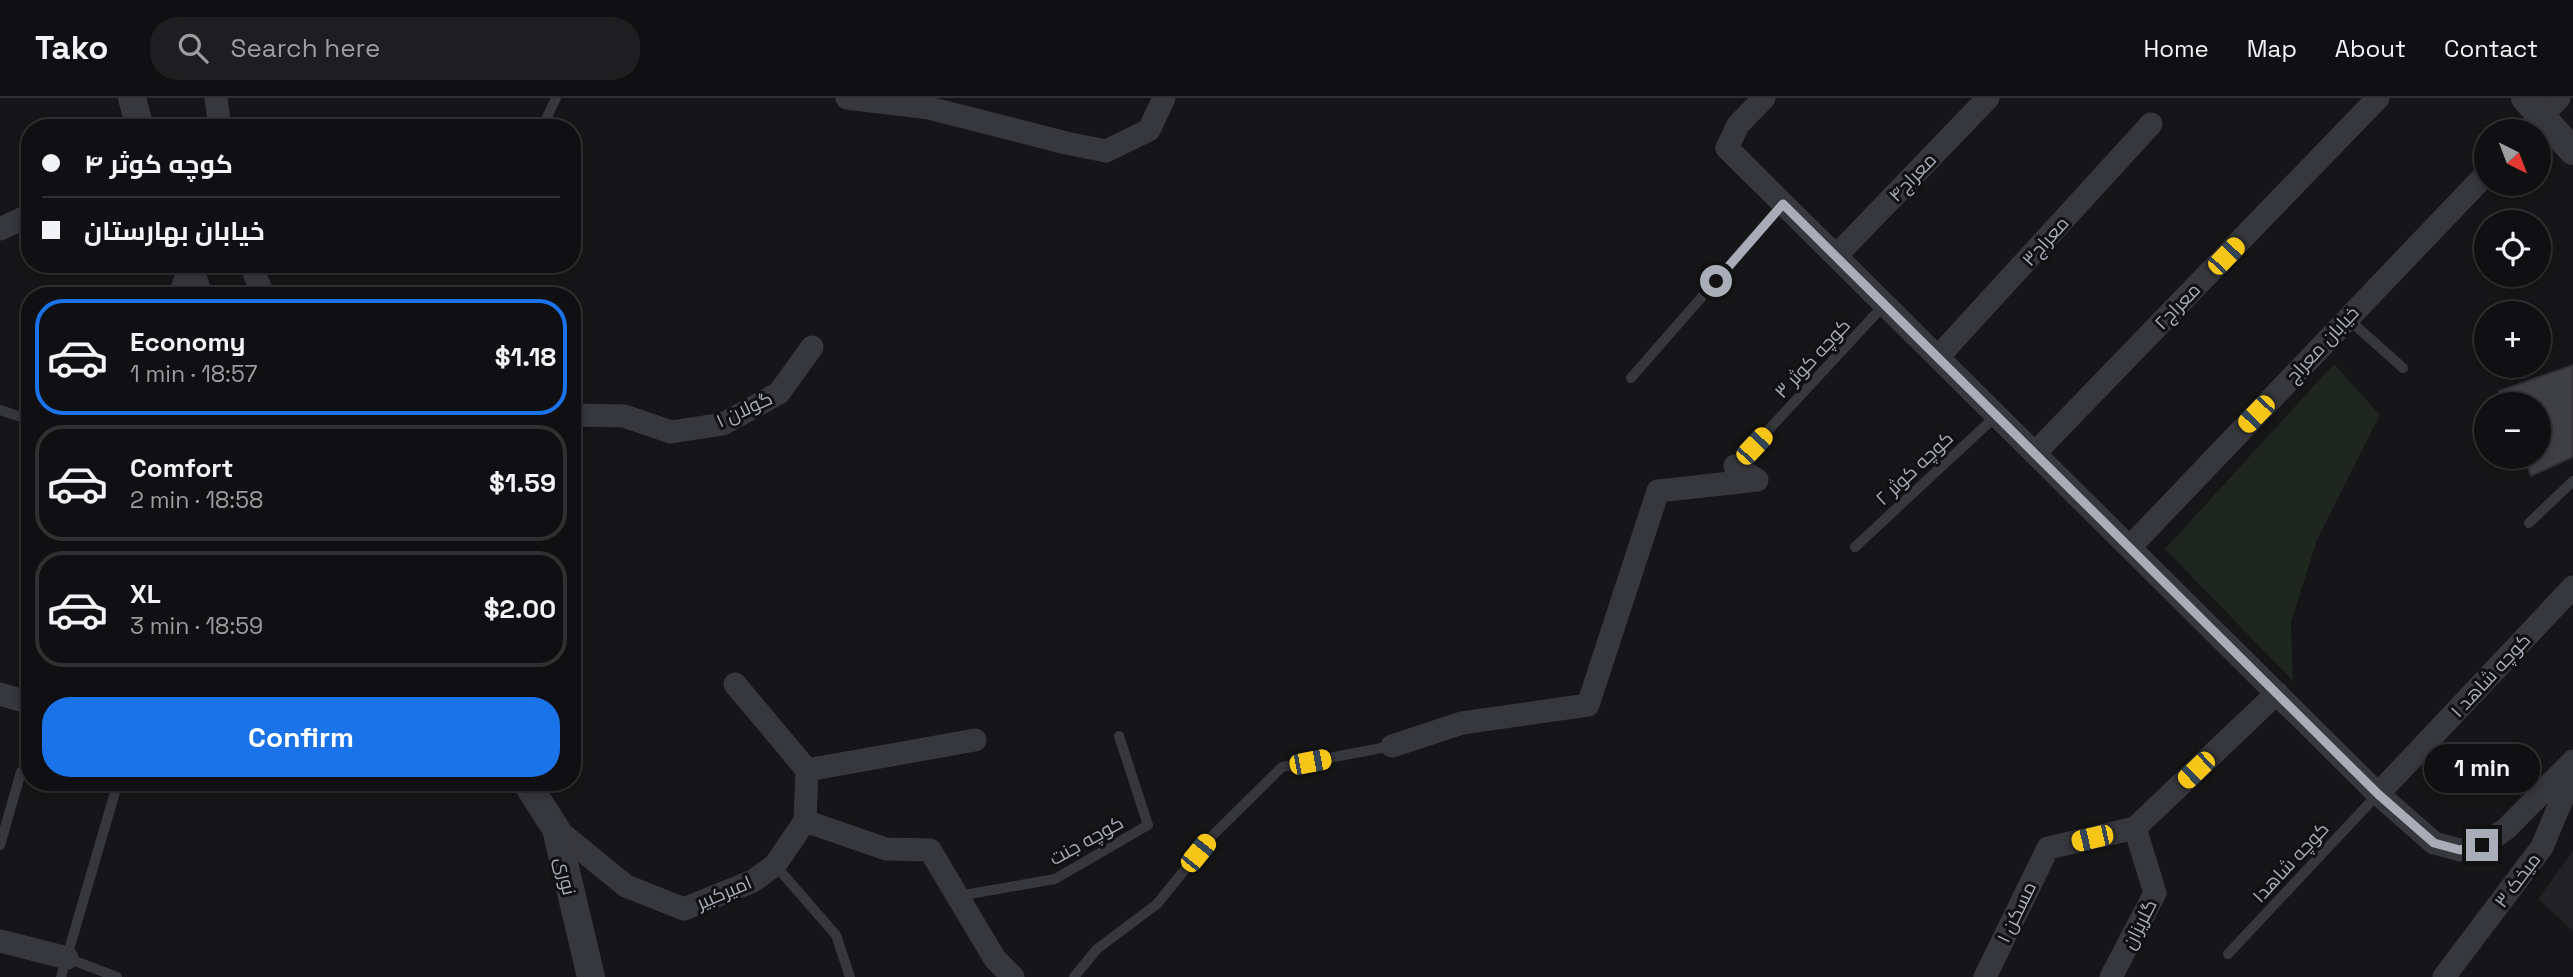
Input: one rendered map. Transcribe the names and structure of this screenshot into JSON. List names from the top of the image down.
{
  "streets": {
    "street": [
      "معراج۴",
      "معراج۳",
      "معراج۲",
      "خیابان معراج",
      "گولان ۱",
      "کوچه شاهد ۱",
      "نوری",
      "میخک ۳",
      "امیرکبیر",
      "مسکن ۱",
      "گلریزان"
    ],
    "lane": [
      "کوچه کوثر ۳",
      "کوچه کوثر ۲",
      "کوچه جنت",
      "کوچه شاهد۱"
    ]
  },
  "crossings": [
    ["کوچه شاهد ۱", "کوچه شاهد۱"],
    ["نوری", "امیرکبیر"],
    ["مسکن ۱", "گلریزان"]
  ],
  "north": "bottom right",
  "page": {
    "header": "Tako",
    "search": "Search here",
    "nav": [
      "Home",
      "Map",
      "About",
      "Contact"
    ],
    "map_buttons": ["+", "−"],
    "banner": ["کوچه کوثر ۴", "خیابان بهارستان"],
    "list": [
      {
        "name": "Economy",
        "note": "1 min · 18:57",
        "value": "$1.18"
      },
      {
        "name": "Comfort",
        "note": "2 min · 18:58",
        "value": "$1.59"
      },
      {
        "name": "XL",
        "note": "3 min · 18:59",
        "value": "$2.00"
      }
    ],
    "buttons": "Confirm",
    "bubble": "1 min"
  }
}
